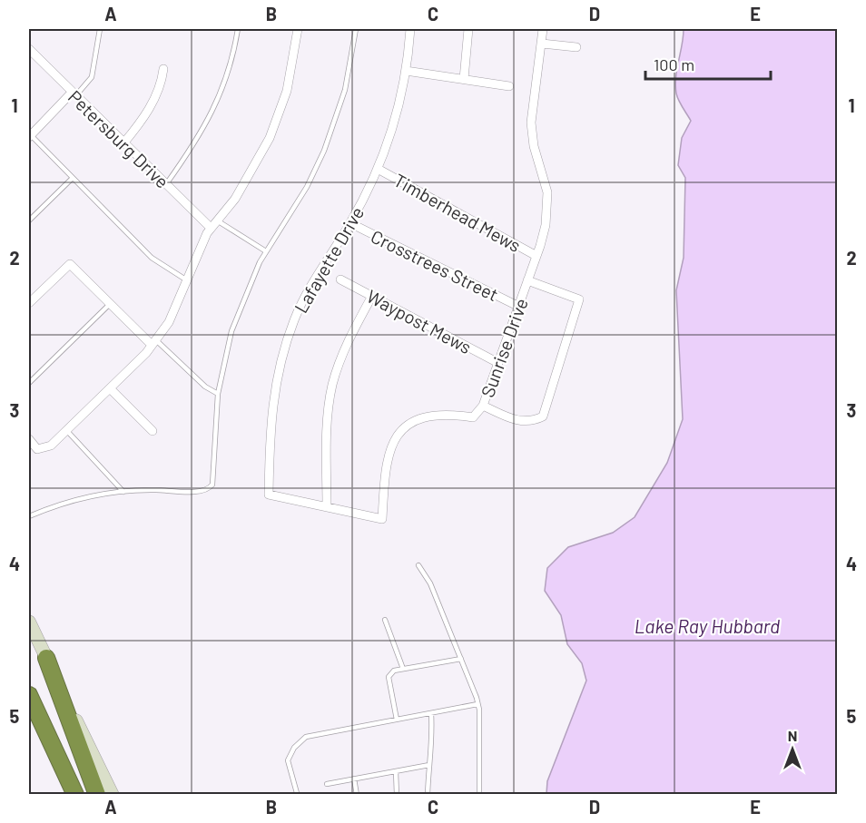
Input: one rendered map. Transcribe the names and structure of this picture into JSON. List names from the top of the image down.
{
  "streets": {
    "street": [
      "Petersburg Drive",
      "Timberhead Mews",
      "Lafayette Drive",
      "Crosstrees Street",
      "Waypost Mews",
      "Sunrise Drive"
    ]
  },
  "crossings": [
    ["Timberhead Mews", "Lafayette Drive"],
    ["Timberhead Mews", "Sunrise Drive"],
    ["Lafayette Drive", "Crosstrees Street"],
    ["Lafayette Drive", "Sunrise Drive"],
    ["Crosstrees Street", "Sunrise Drive"],
    ["Waypost Mews", "Sunrise Drive"]
  ],
  "water": ["Lake Ray Hubbard"],
  "scale_bar": "100 m",
  "north": "top",
  "grid": {
    "columns": [
      "A",
      "B",
      "C",
      "D",
      "E"
    ],
    "rows": [
      "1",
      "2",
      "3",
      "4",
      "5"
    ]
  }
}
